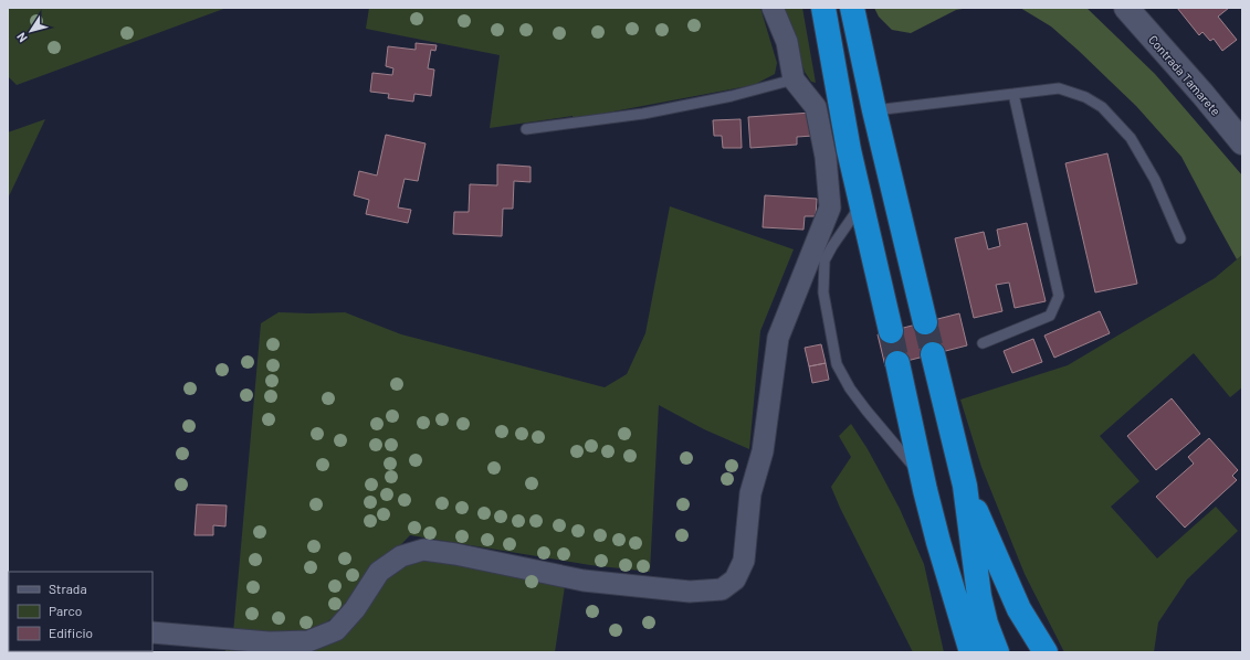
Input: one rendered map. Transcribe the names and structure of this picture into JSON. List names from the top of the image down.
{
  "streets": {
    "main road": ["Contrada Tamarete"]
  },
  "legend": ["Strada", "Parco", "Edificio"],
  "north": "bottom left"
}
